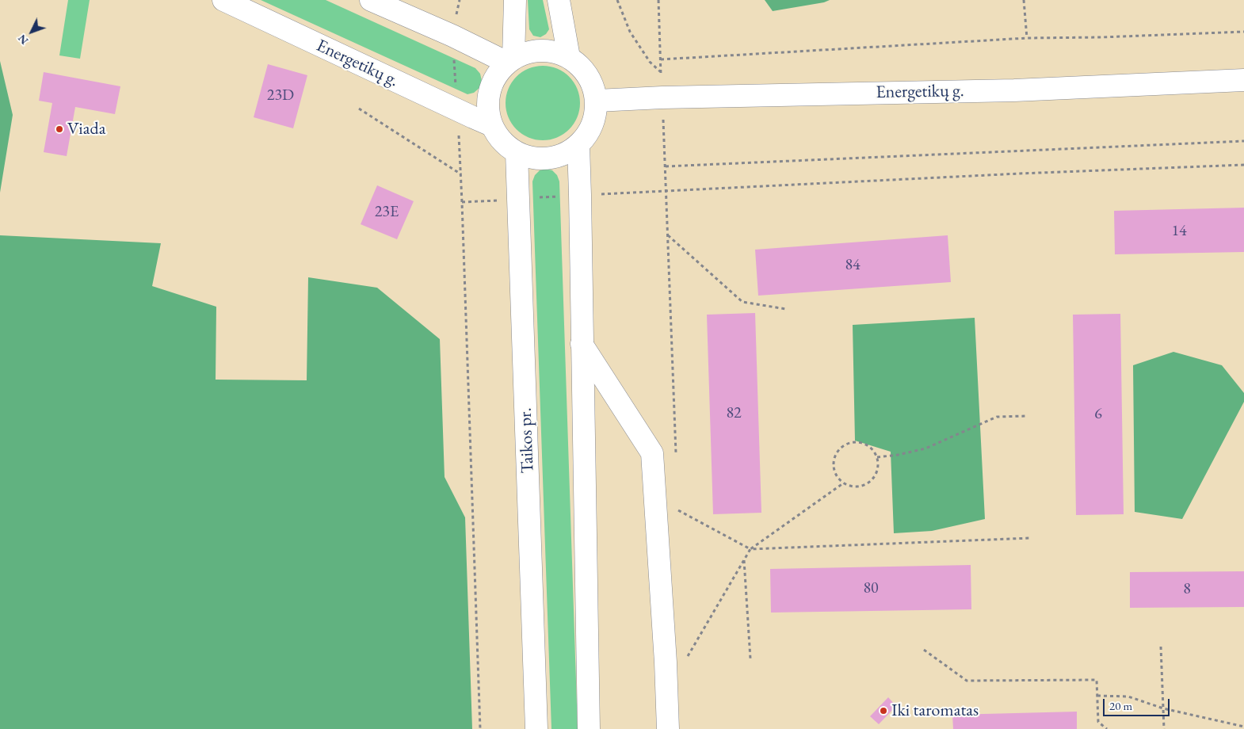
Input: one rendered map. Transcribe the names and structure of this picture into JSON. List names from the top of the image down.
{
  "streets": {
    "main road": ["Energetikų g.", "Taikos pr."]
  },
  "crossings": [
    ["Energetikų g.", "Taikos pr."]
  ],
  "places": ["Viada", "Iki taromatas"],
  "house_numbers": [
    "23D",
    "23E",
    "14",
    "84",
    "82",
    "6",
    "80",
    "8"
  ],
  "scale_bar": "20 m",
  "north": "bottom left"
}
